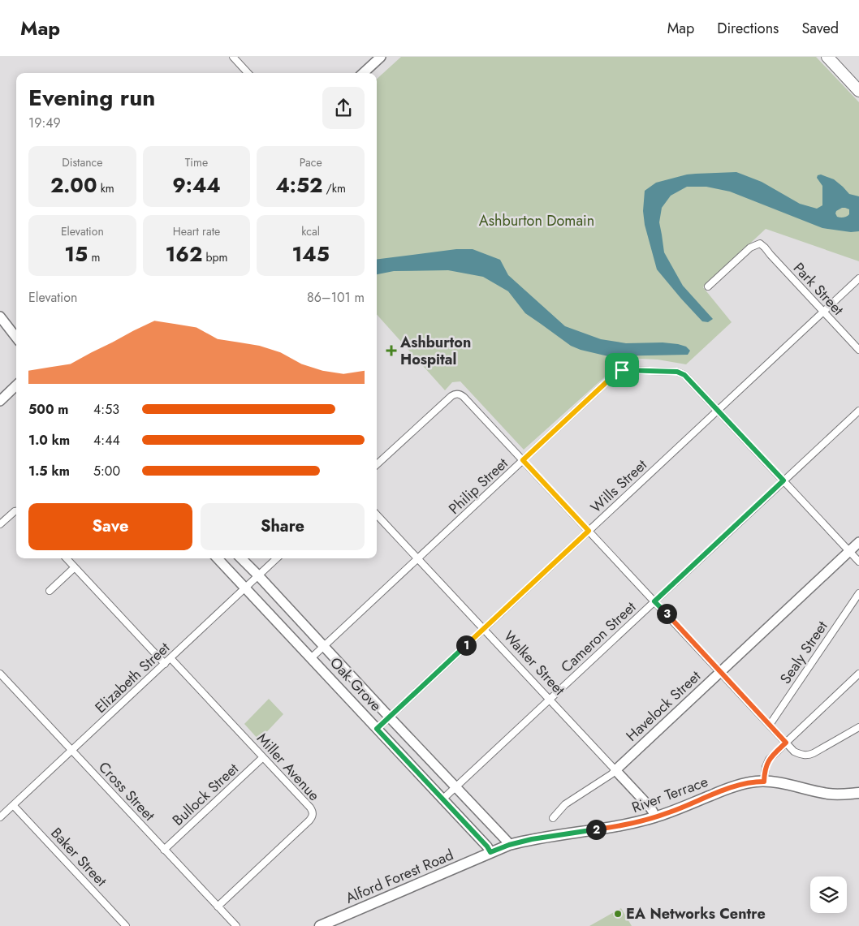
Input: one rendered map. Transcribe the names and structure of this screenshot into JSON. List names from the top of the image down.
{
  "streets": {
    "main road": ["River Terrace", "Alford Forest Road"],
    "street": [
      "Park Street",
      "Philip Street",
      "Wills Street",
      "Cameron Street",
      "Sealy Street",
      "Walker Street",
      "Elizabeth Street",
      "Oak Grove",
      "Havelock Street",
      "Miller Avenue",
      "Cross Street",
      "Bullock Street",
      "Baker Street"
    ]
  },
  "crossings": [
    ["Park Street", "Wills Street"],
    ["Philip Street", "Wills Street"],
    ["Philip Street", "Walker Street"],
    ["Philip Street", "Oak Grove"],
    ["Wills Street", "Walker Street"],
    ["Wills Street", "Oak Grove"],
    ["Cameron Street", "Walker Street"],
    ["Cameron Street", "Oak Grove"],
    ["Walker Street", "Havelock Street"],
    ["Walker Street", "River Terrace"],
    ["Elizabeth Street", "Oak Grove"],
    ["Elizabeth Street", "Miller Avenue"],
    ["Elizabeth Street", "Cross Street"],
    ["Elizabeth Street", "Baker Street"],
    ["Oak Grove", "River Terrace"],
    ["Oak Grove", "Alford Forest Road"],
    ["Miller Avenue", "Cross Street"],
    ["Miller Avenue", "Bullock Street"],
    ["Cross Street", "Bullock Street"],
    ["River Terrace", "Alford Forest Road"]
  ],
  "parks": ["Ashburton Domain"],
  "places": {
    "health": ["Ashburton Hospital"],
    "other": ["EA Networks Centre"]
  },
  "page": {
    "header": "Map",
    "nav": ["Map", "Directions", "Saved"],
    "heading": ["Evening run", "19:49"],
    "stats": [
      ["Distance", "2.00 km"],
      ["Time", "9:44"],
      ["Pace", "4:52 /km"],
      ["Elevation", "15 m"],
      ["Heart rate", "162 bpm"],
      ["kcal", "145"]
    ],
    "chart": ["Elevation", "86–101 m"],
    "list": [
      {
        "name": "500 m",
        "note": "4:53"
      },
      {
        "name": "1.0 km",
        "note": "4:44"
      },
      {
        "name": "1.5 km",
        "note": "5:00"
      }
    ],
    "buttons": ["Save", "Share"],
    "pins": ["3", "1", "2"]
  }
}
